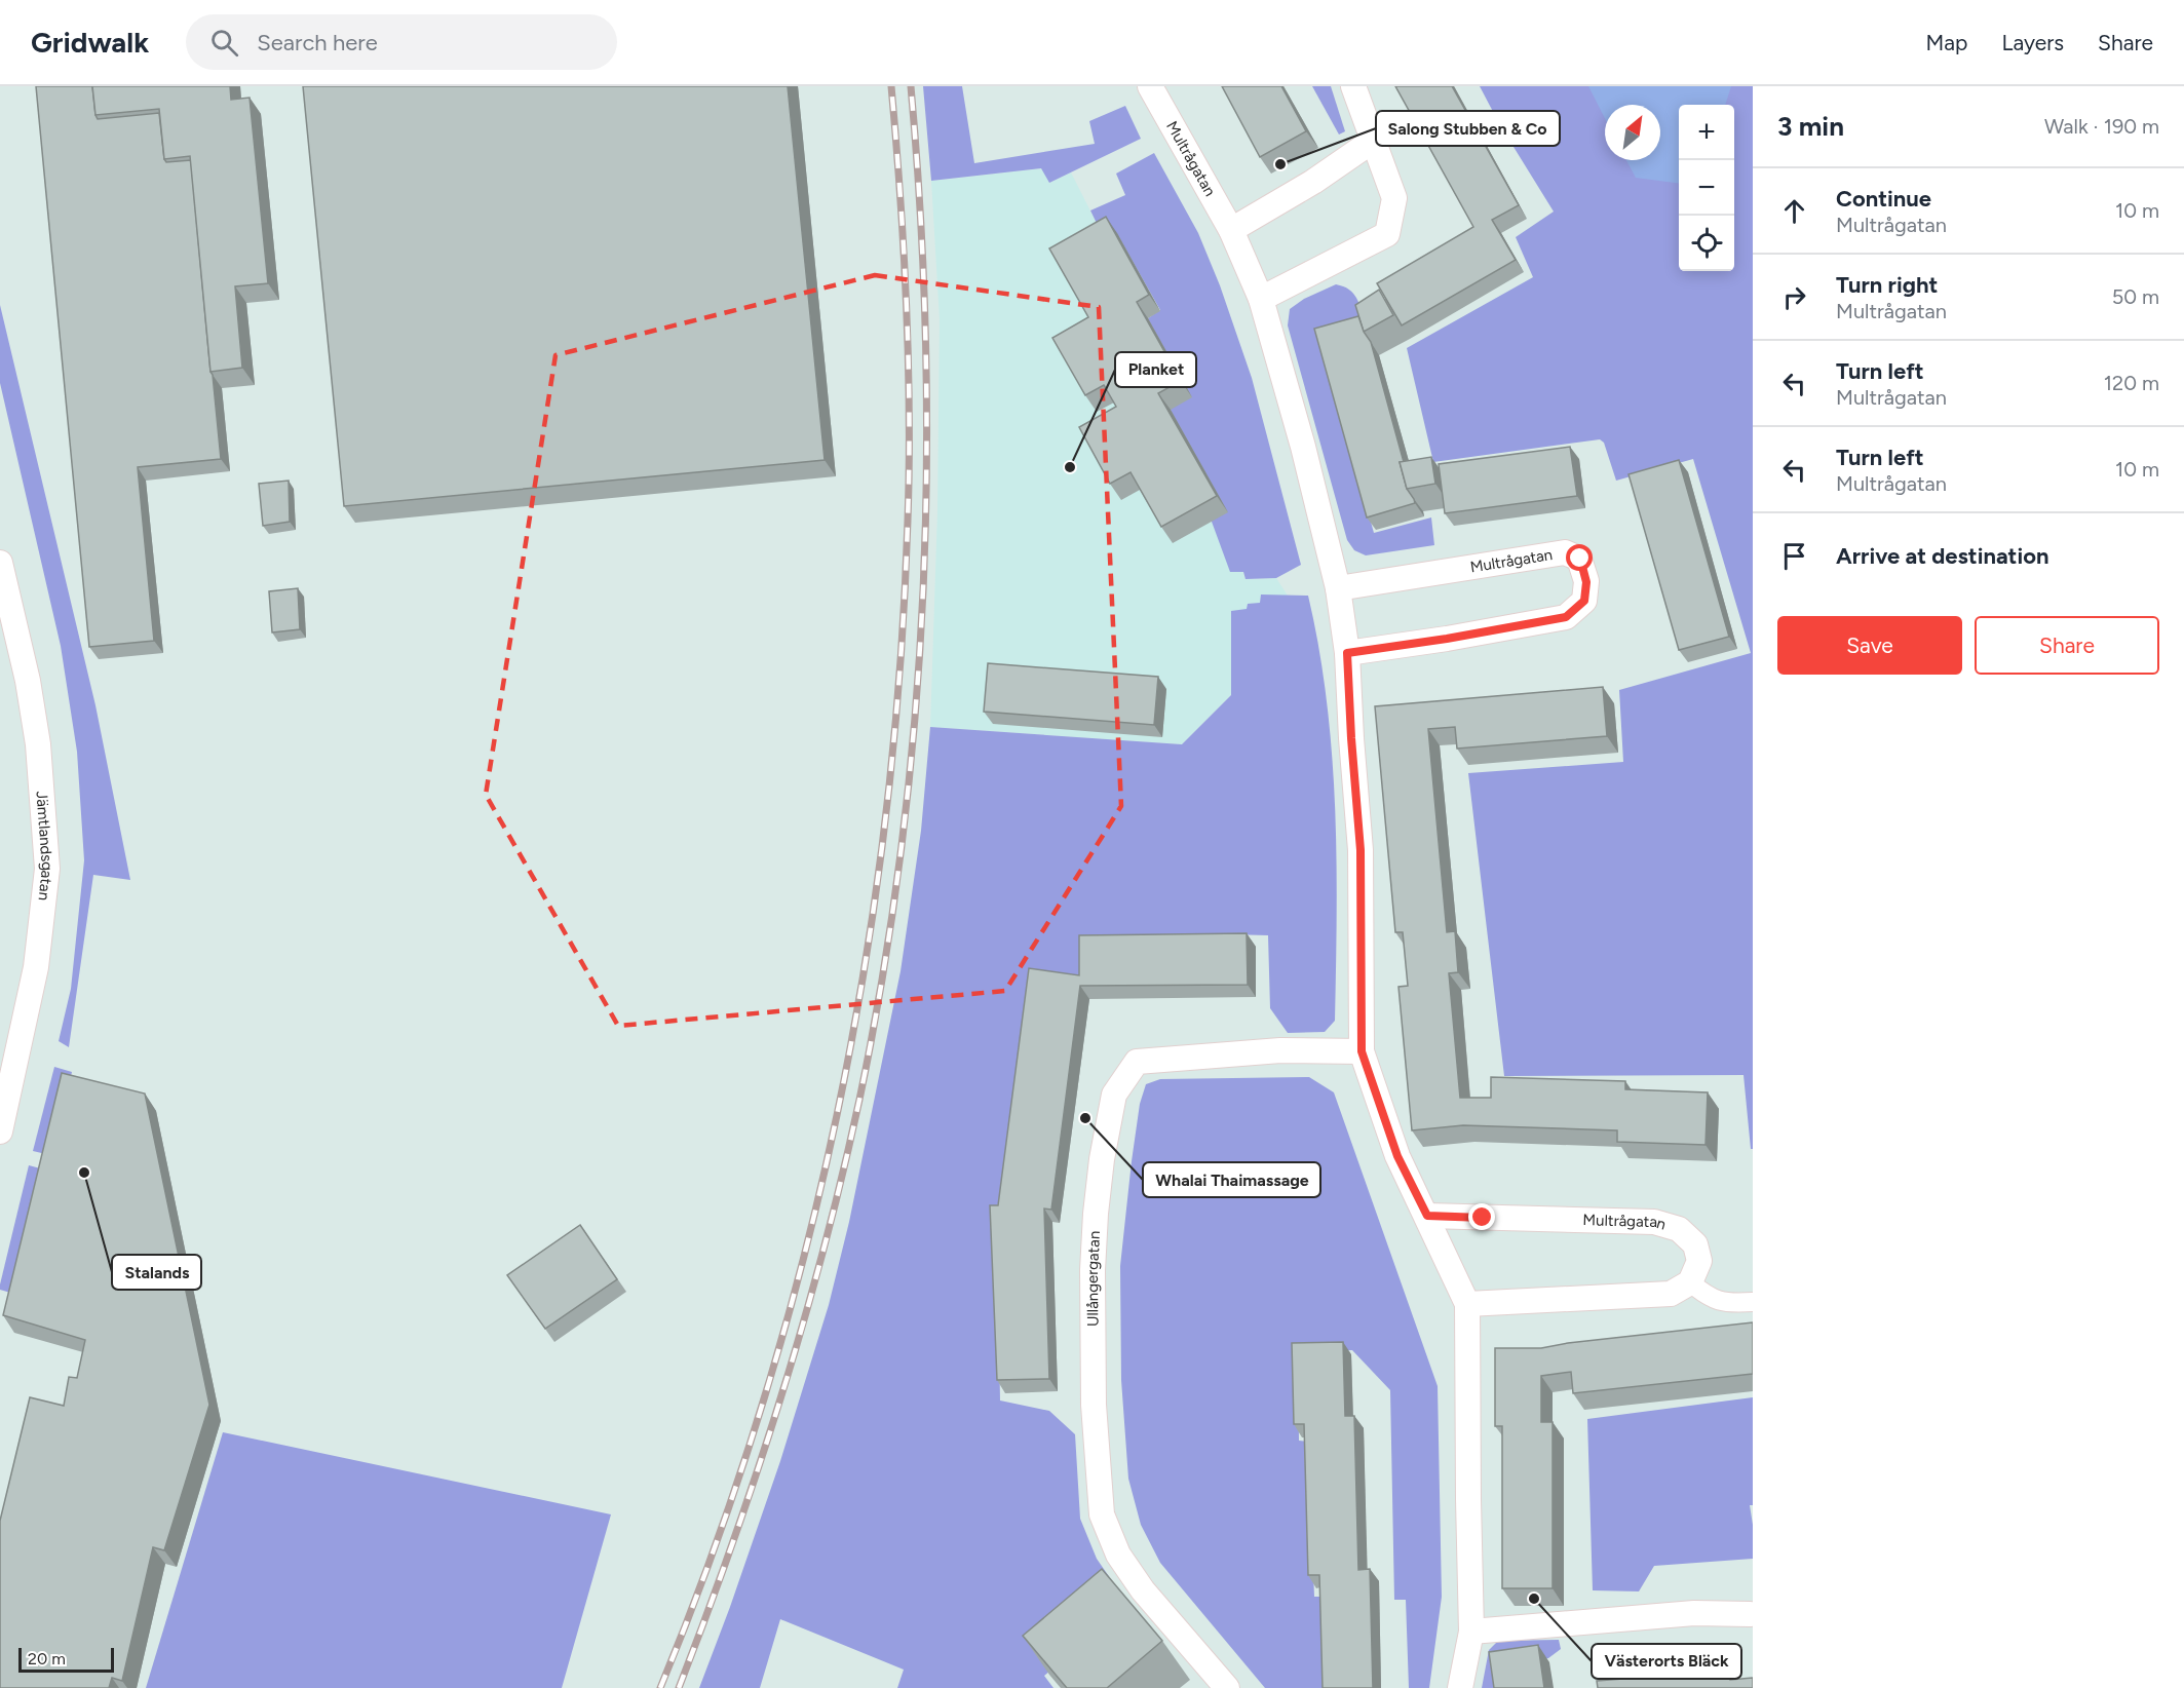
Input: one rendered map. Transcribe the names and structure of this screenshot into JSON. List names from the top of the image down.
{
  "streets": {
    "street": ["Multrågatan", "Jämtlandsgatan", "Ullångergatan"]
  },
  "crossings": [
    ["Multrågatan", "Ullångergatan"]
  ],
  "places": [
    "Salong Stubben & Co",
    "Planket",
    "Whalai Thaimassage",
    "Stalands",
    "Västerorts Bläck"
  ],
  "scale_bar": "20 m",
  "north": "top right",
  "page": {
    "header": "Gridwalk",
    "search": "Search here",
    "nav": ["Map", "Layers", "Share"],
    "heading": ["3 min", "Walk · 190 m"],
    "map_buttons": ["+", "−"],
    "list": [
      ["Continue", "Multrågatan", "10 m"],
      ["Turn right", "Multrågatan", "50 m"],
      ["Turn left", "Multrågatan", "120 m"],
      ["Turn left", "Multrågatan", "10 m"],
      "Arrive at destination"
    ],
    "buttons": ["Save", "Share"],
    "scale": "20 m"
  }
}
